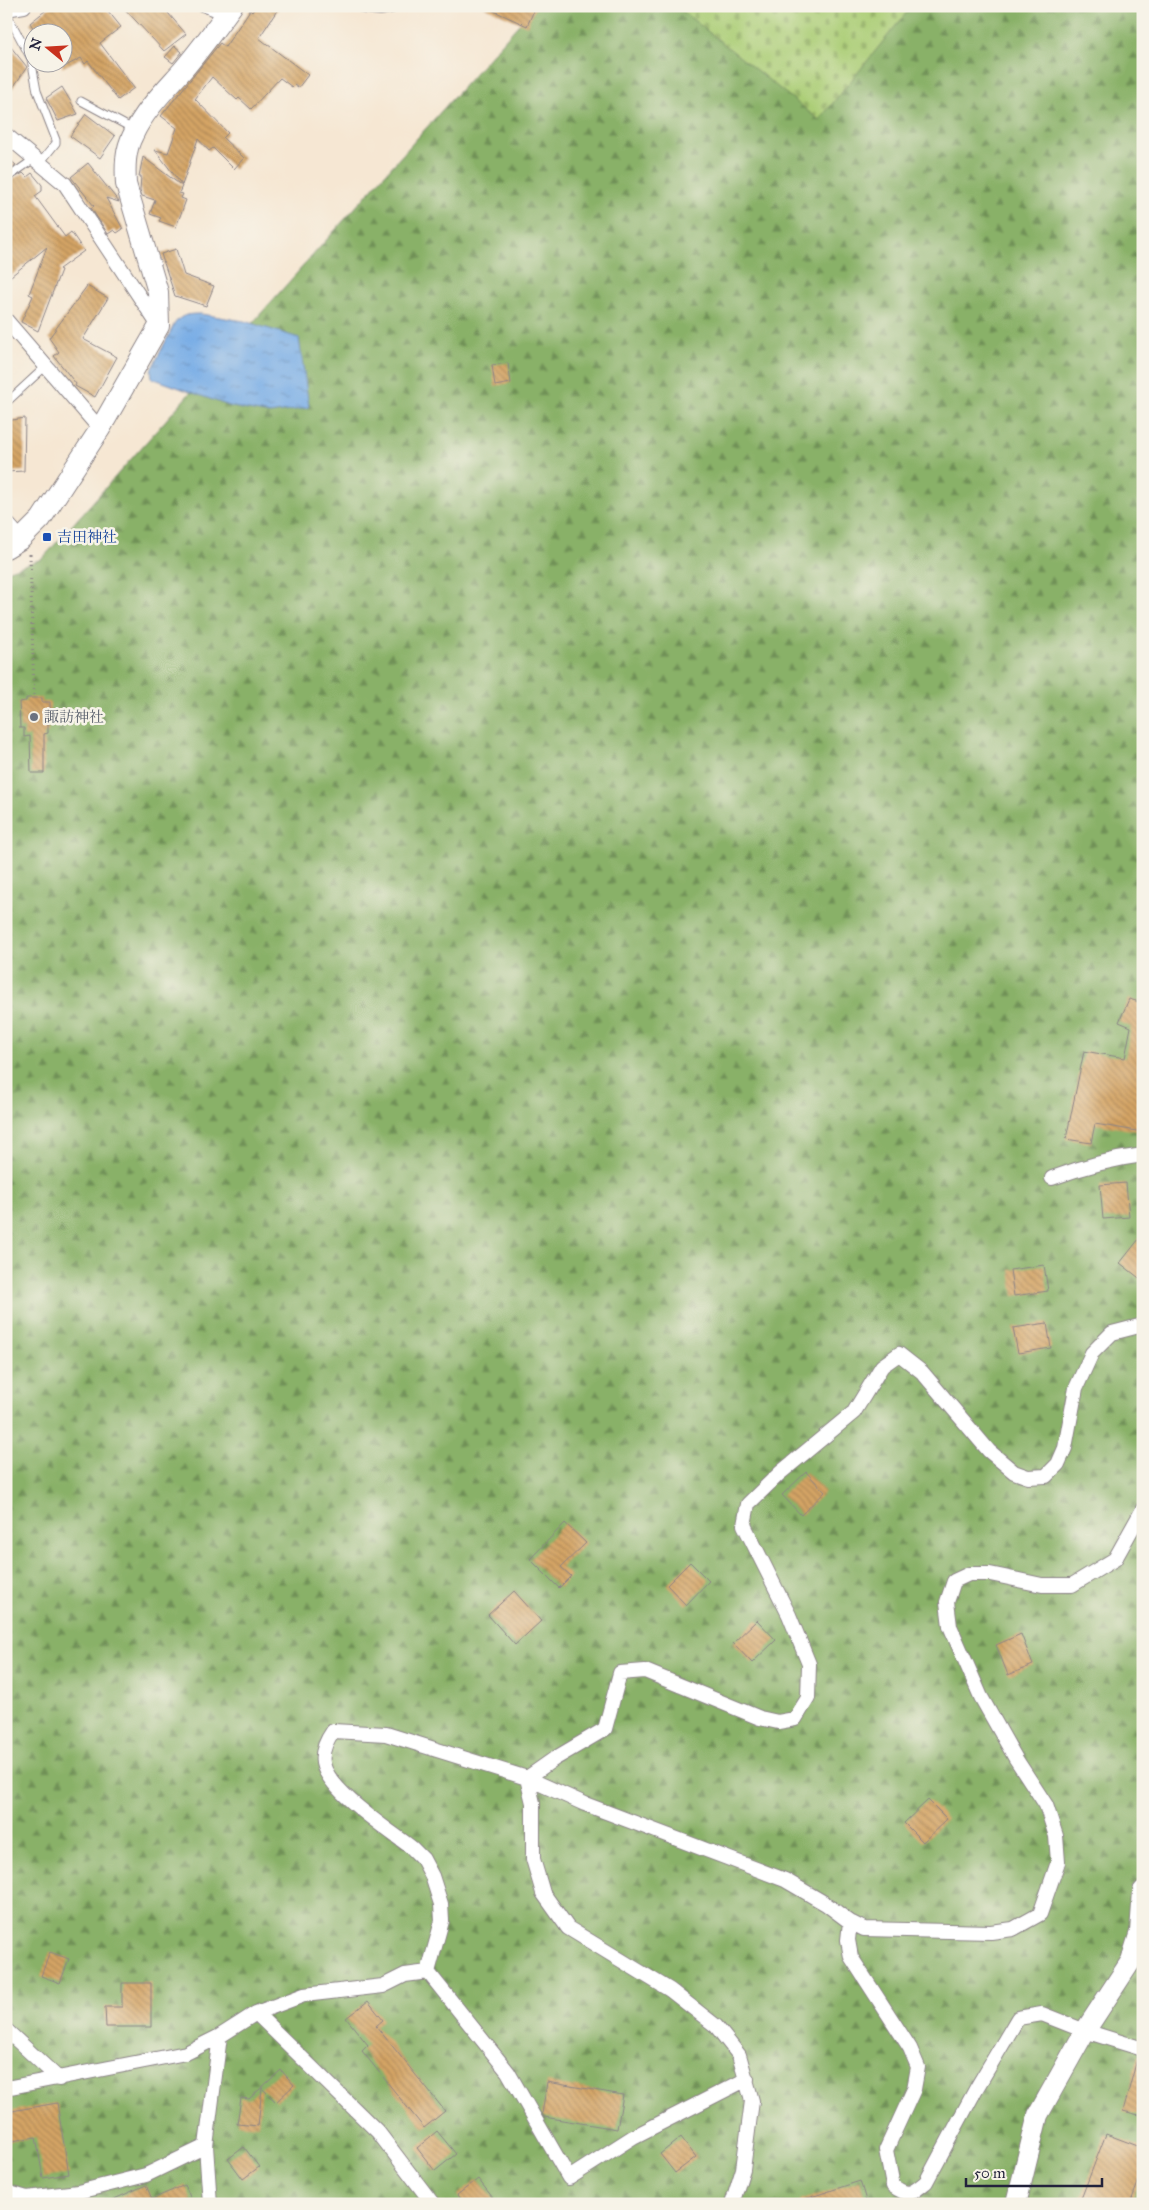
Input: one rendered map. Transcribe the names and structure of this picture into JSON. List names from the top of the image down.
{
  "places": {
    "transit": ["吉田神社"],
    "other": ["諏訪神社"]
  },
  "scale_bar": "50 m",
  "north": "left"
}
